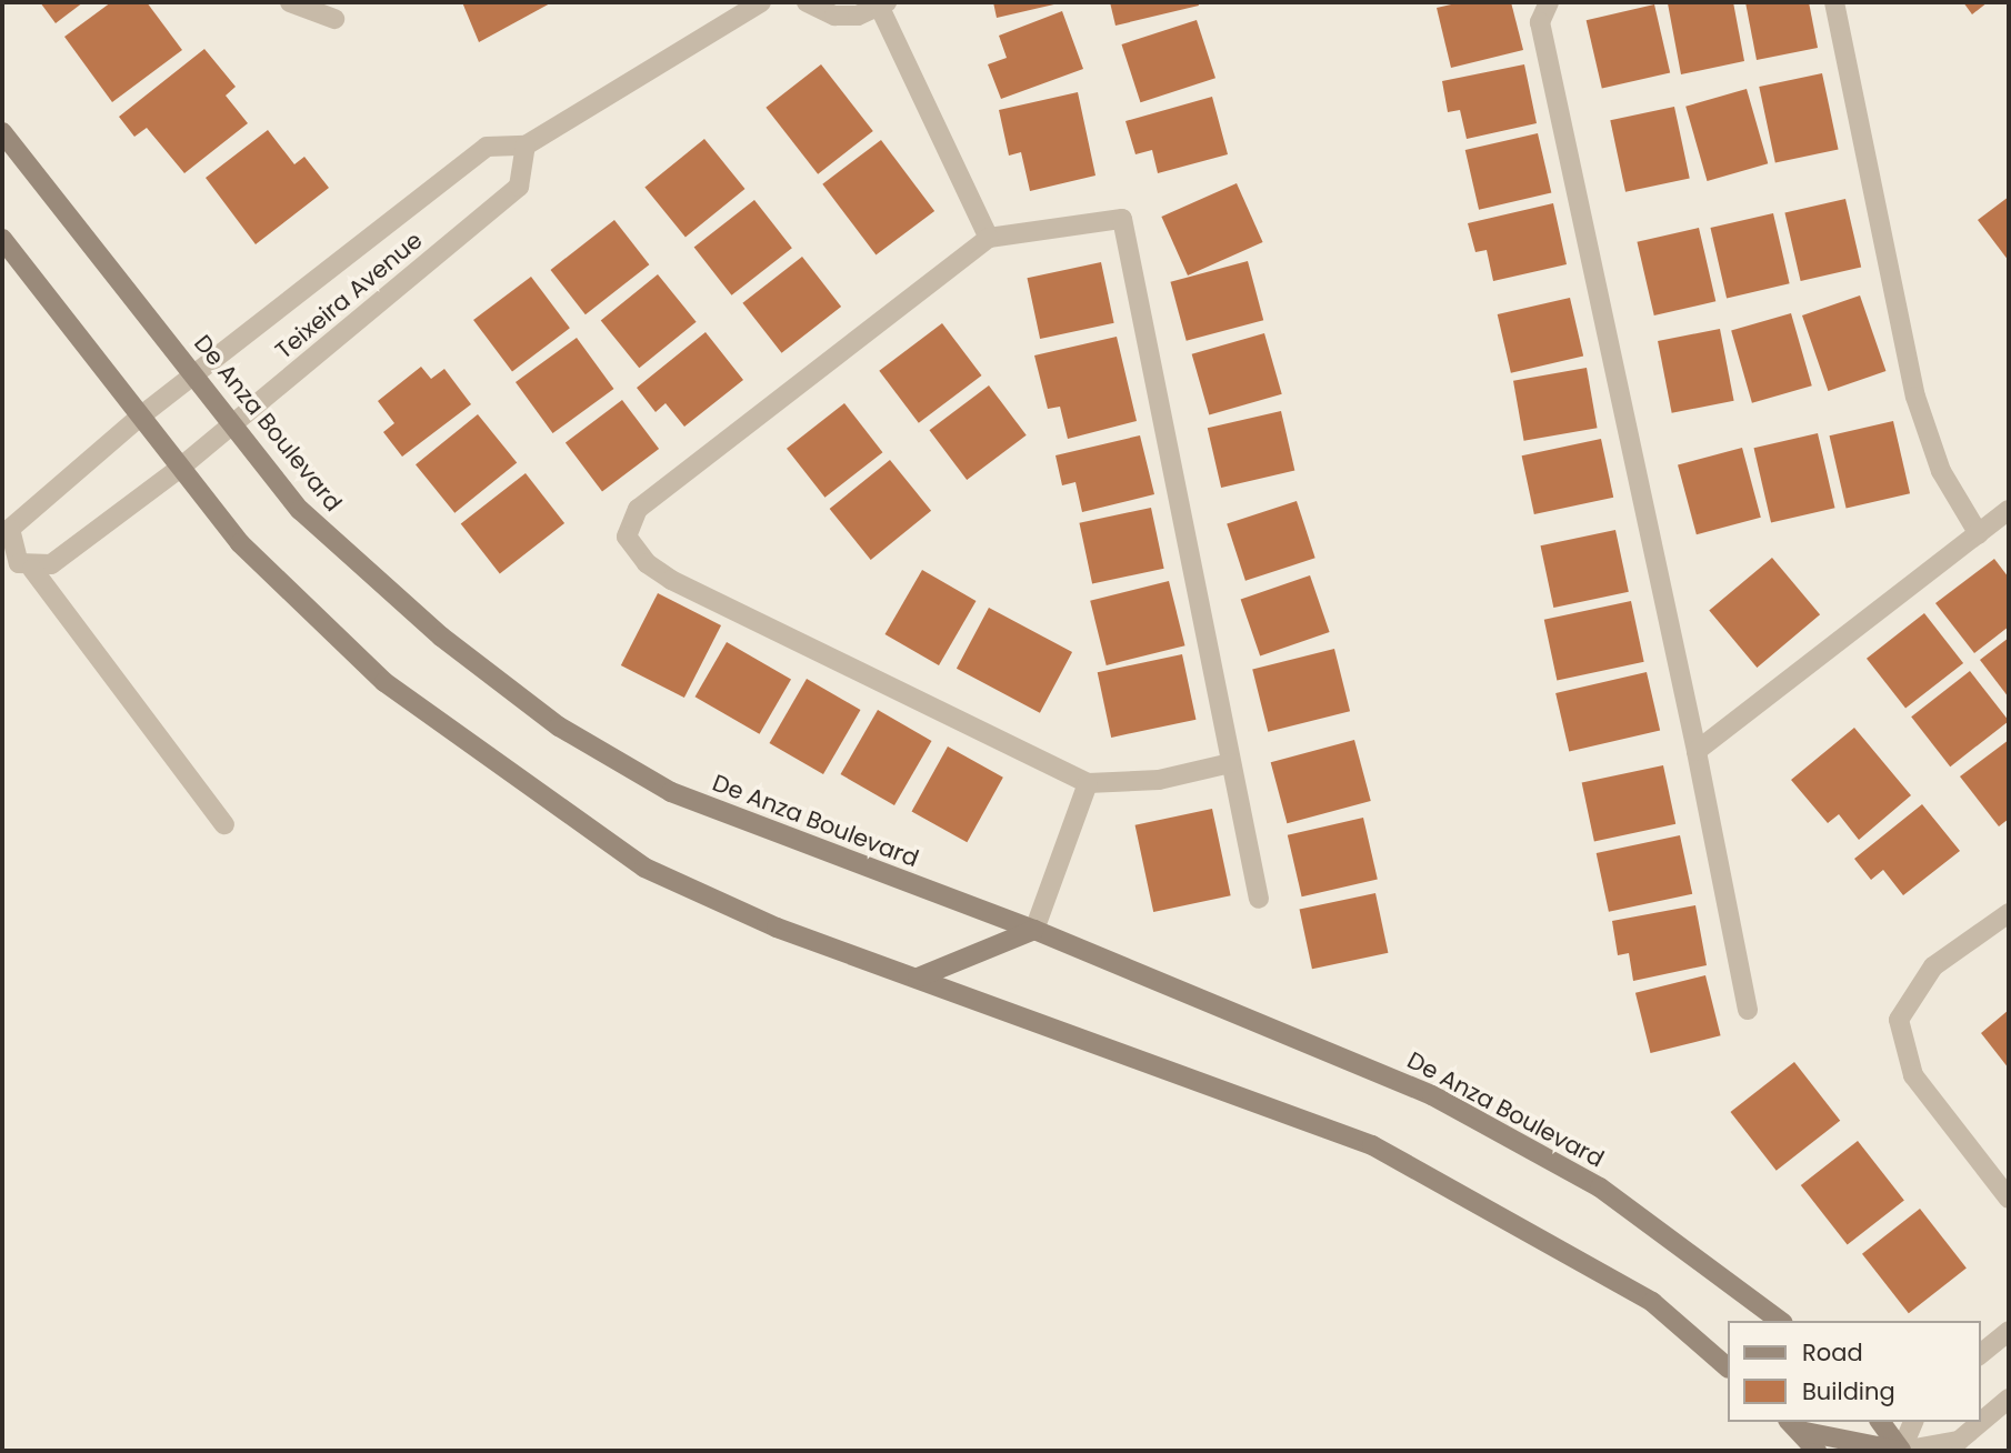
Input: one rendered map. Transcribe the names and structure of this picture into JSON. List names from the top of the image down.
{
  "streets": {
    "street": ["Teixeira Avenue", "De Anza Boulevard"]
  },
  "crossings": [
    ["Teixeira Avenue", "De Anza Boulevard"]
  ],
  "legend": ["Road", "Building"]
}
